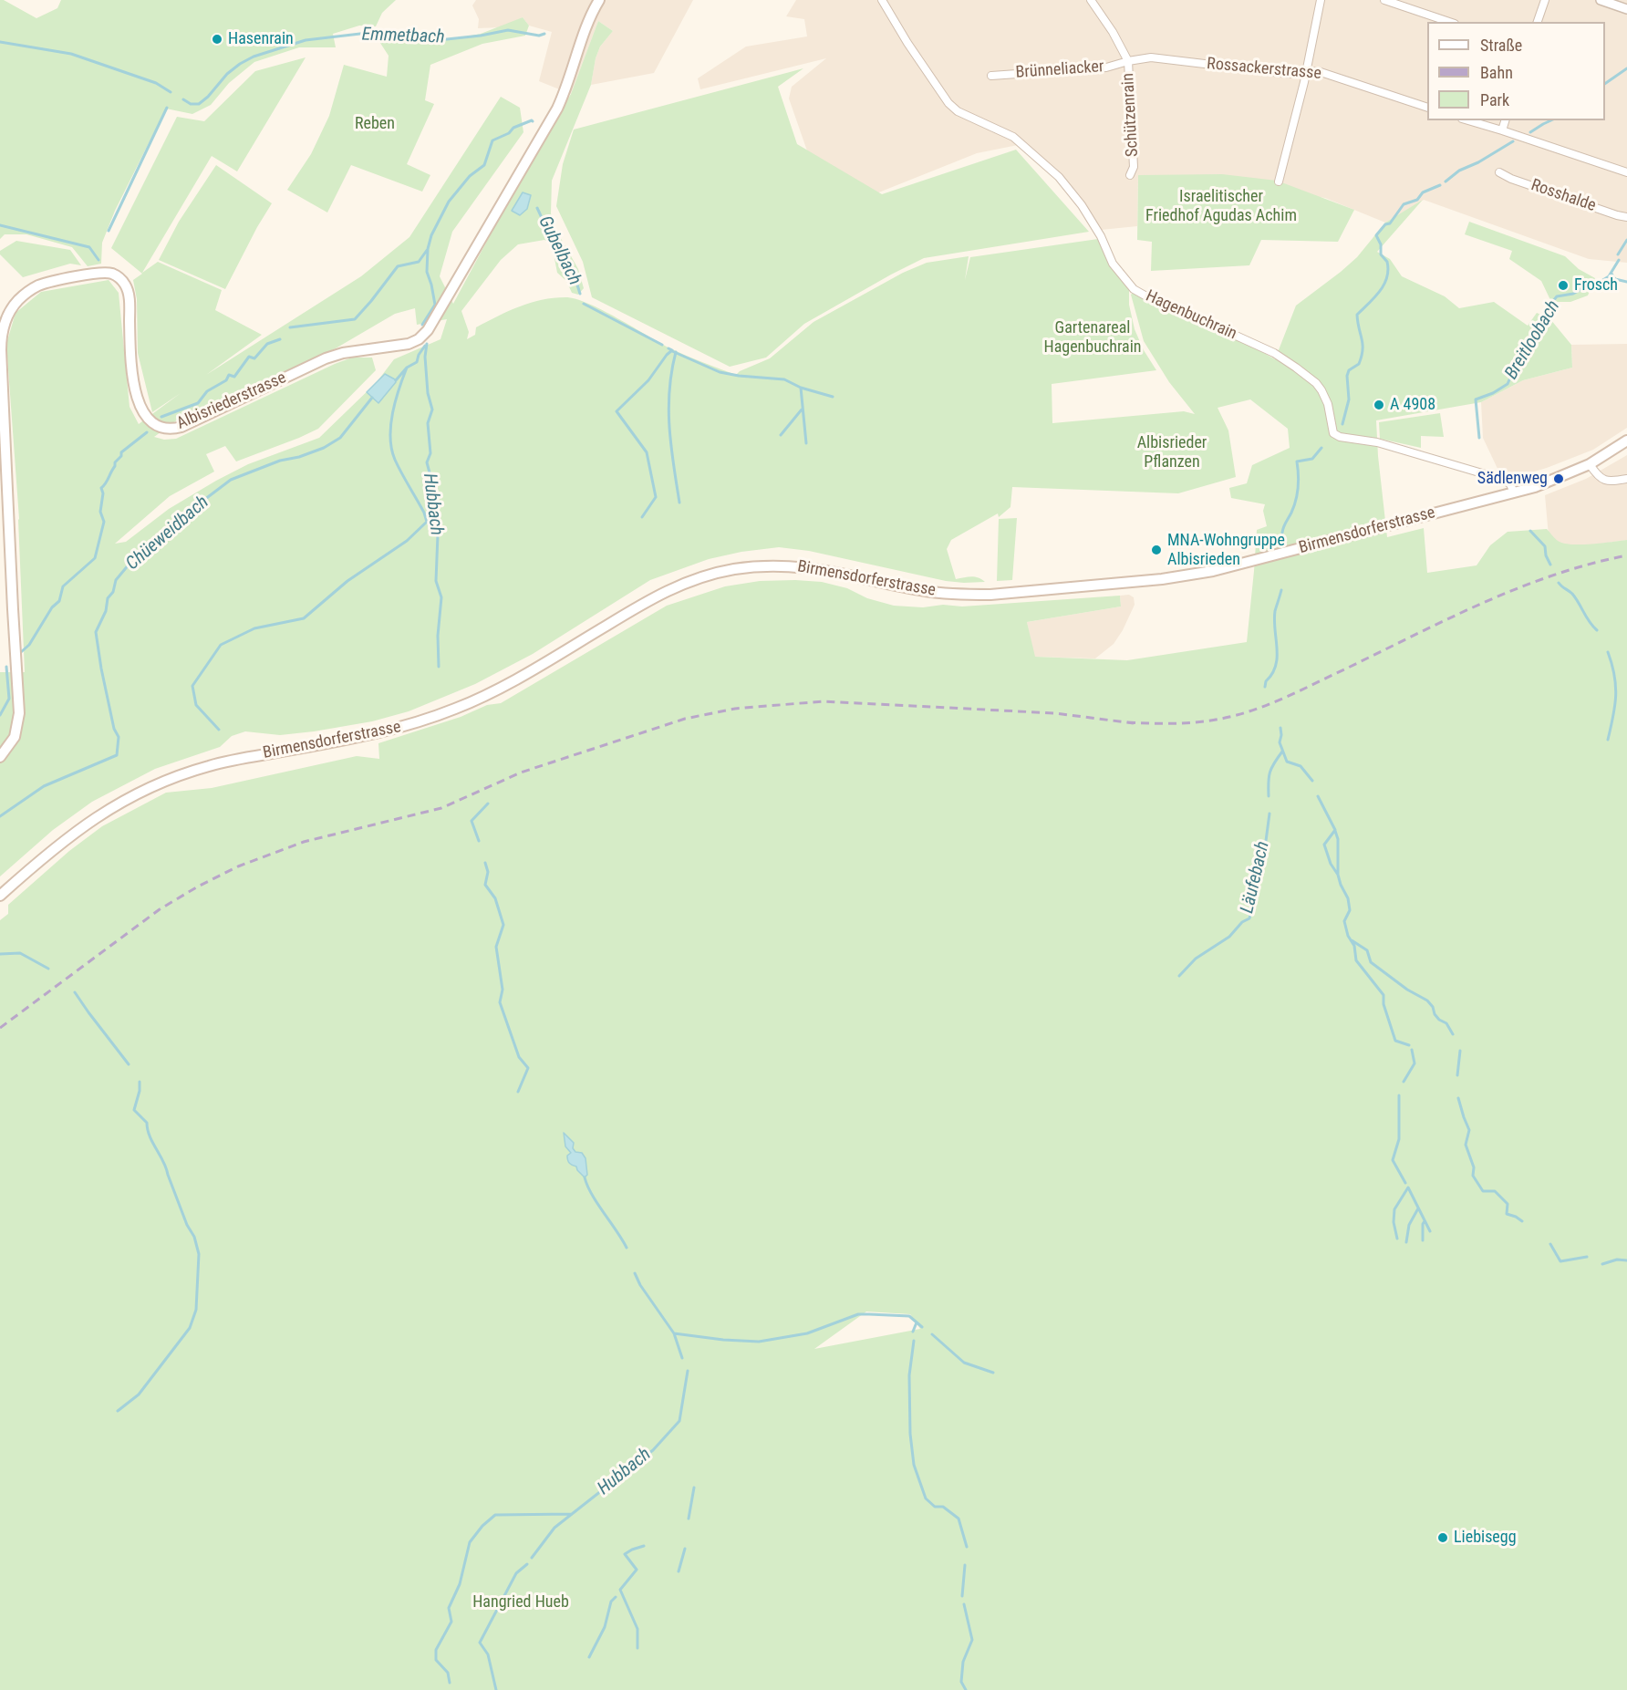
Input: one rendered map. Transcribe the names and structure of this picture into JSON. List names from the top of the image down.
{
  "streets": {
    "main road": ["Albisriederstrasse", "Birmensdorferstrasse"],
    "street": [
      "Rossackerstrasse",
      "Brünneliacker",
      "Schützenrain",
      "Rosshalde",
      "Hagenbuchrain"
    ]
  },
  "crossings": [
    ["Rossackerstrasse", "Brünneliacker"],
    ["Rossackerstrasse", "Schützenrain"],
    ["Brünneliacker", "Schützenrain"],
    ["Hagenbuchrain", "Birmensdorferstrasse"]
  ],
  "water": [
    "Emmetbach",
    "Gubelbach",
    "Breitloobach",
    "Hubbach",
    "Chüeweidbach",
    "Läufebach"
  ],
  "parks": [
    "Reben",
    "Israelitischer Friedhof Agudas Achim",
    "Gartenareal Hagenbuchrain",
    "Albisrieder Pflanzen",
    "Hangried Hueb"
  ],
  "places": [
    "Hasenrain",
    "Frosch",
    "A 4908",
    "Sädlenweg",
    "MNA-Wohngruppe Albisrieden",
    "Liebisegg"
  ],
  "legend": ["Straße", "Bahn", "Park"]
}
